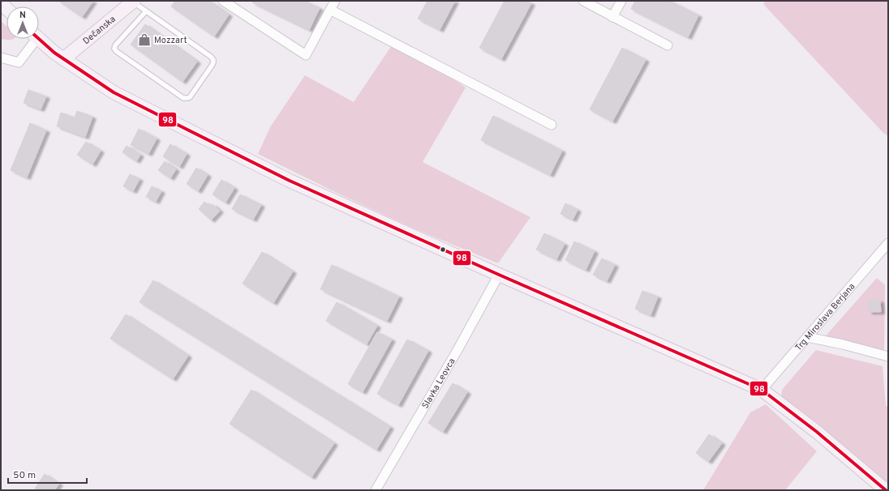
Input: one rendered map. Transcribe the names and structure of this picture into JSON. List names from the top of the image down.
{
  "streets": {
    "street": ["Dečanska", "Trg Miroslava Berjana", "Slavka Leovca"]
  },
  "places": {
    "shop": ["Mozzart"]
  },
  "lines": ["transit line 98"],
  "scale_bar": "50 m",
  "north": "top"
}
